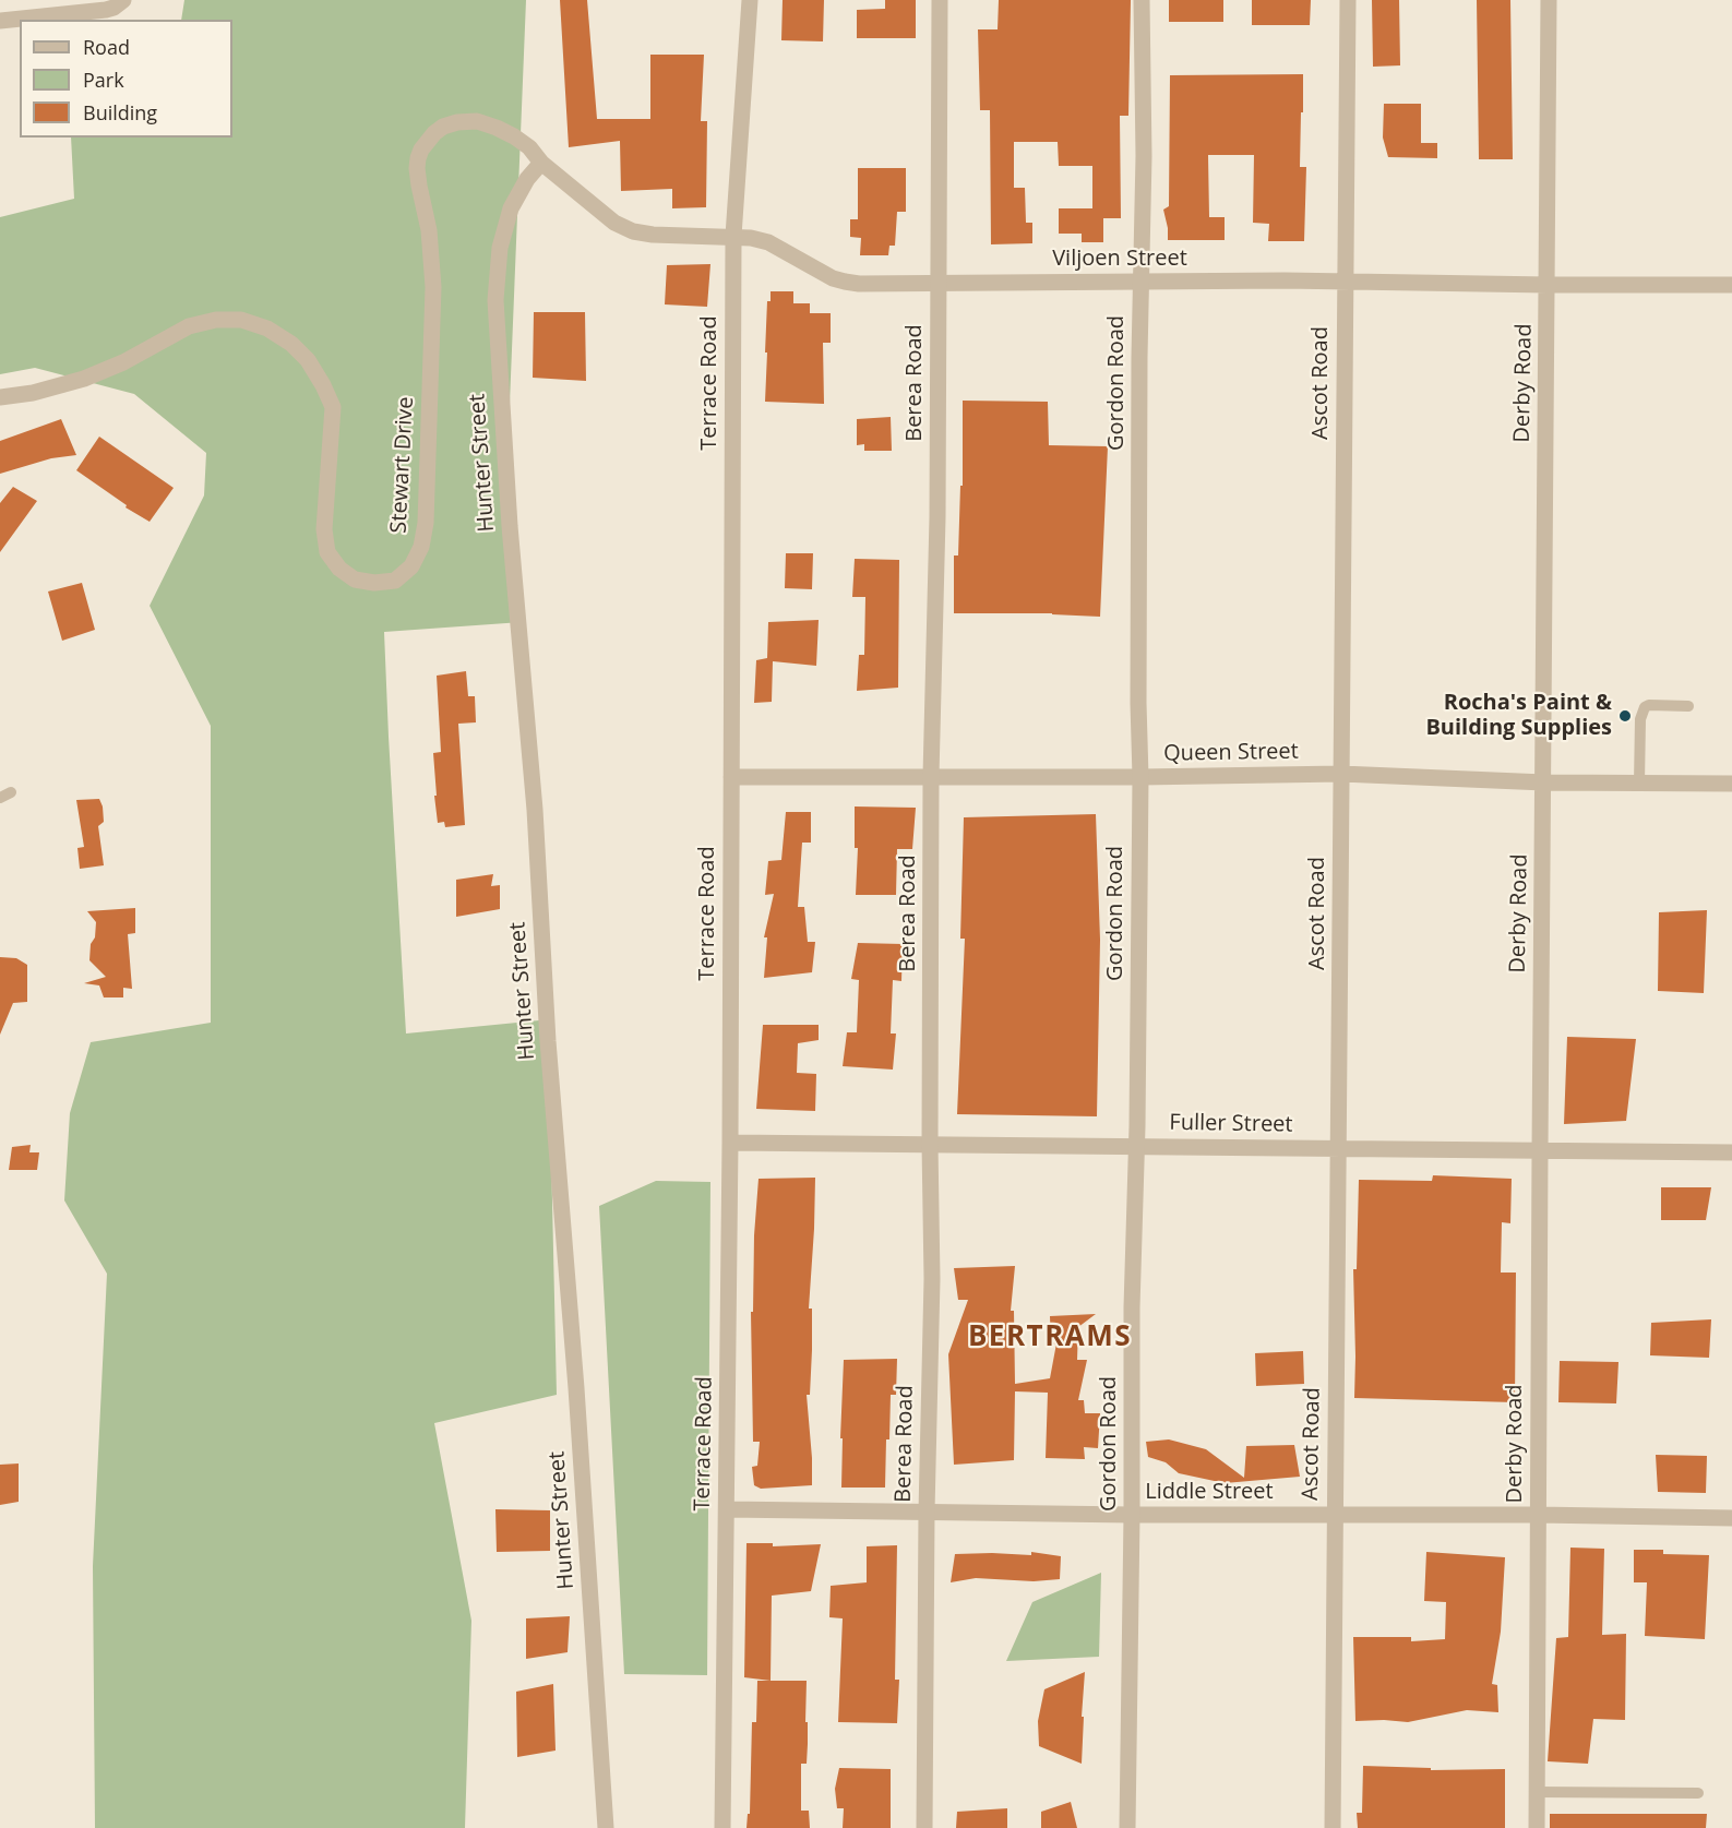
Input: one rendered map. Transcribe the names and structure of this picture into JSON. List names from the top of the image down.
{
  "streets": {
    "street": [
      "Viljoen Street",
      "Terrace Road",
      "Berea Road",
      "Gordon Road",
      "Ascot Road",
      "Derby Road",
      "Hunter Street",
      "Stewart Drive",
      "Queen Street",
      "Fuller Street",
      "Liddle Street"
    ]
  },
  "crossings": [
    ["Viljoen Street", "Terrace Road"],
    ["Viljoen Street", "Berea Road"],
    ["Viljoen Street", "Gordon Road"],
    ["Viljoen Street", "Ascot Road"],
    ["Viljoen Street", "Derby Road"],
    ["Viljoen Street", "Hunter Street"],
    ["Viljoen Street", "Stewart Drive"],
    ["Terrace Road", "Queen Street"],
    ["Terrace Road", "Fuller Street"],
    ["Terrace Road", "Liddle Street"],
    ["Berea Road", "Queen Street"],
    ["Berea Road", "Fuller Street"],
    ["Berea Road", "Liddle Street"],
    ["Gordon Road", "Queen Street"],
    ["Gordon Road", "Fuller Street"],
    ["Gordon Road", "Liddle Street"],
    ["Ascot Road", "Queen Street"],
    ["Ascot Road", "Fuller Street"],
    ["Ascot Road", "Liddle Street"],
    ["Derby Road", "Queen Street"],
    ["Derby Road", "Fuller Street"],
    ["Derby Road", "Liddle Street"],
    ["Hunter Street", "Stewart Drive"]
  ],
  "districts": ["BERTRAMS"],
  "places": ["Rocha's Paint & Building Supplies"],
  "legend": ["Road", "Park", "Building"]
}
